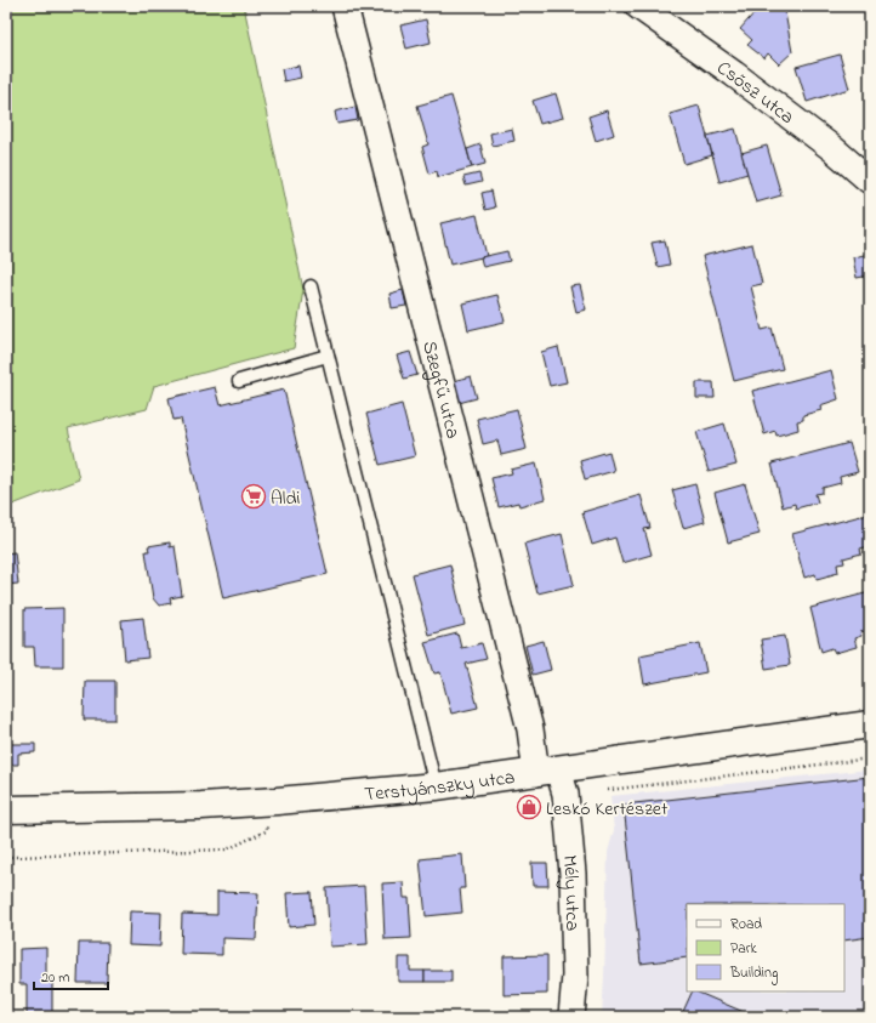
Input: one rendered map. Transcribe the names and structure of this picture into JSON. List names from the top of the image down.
{
  "streets": {
    "main road": ["Terstyánszky utca"],
    "street": ["Csősz utca", "Szegfű utca", "Mély utca"]
  },
  "crossings": [
    ["Szegfű utca", "Terstyánszky utca"],
    ["Szegfű utca", "Mély utca"],
    ["Terstyánszky utca", "Mély utca"]
  ],
  "places": {
    "supermarket": ["Aldi"],
    "shop": ["Leskó Kertészet"]
  },
  "legend": ["Road", "Park", "Building"],
  "scale_bar": "20 m"
}
